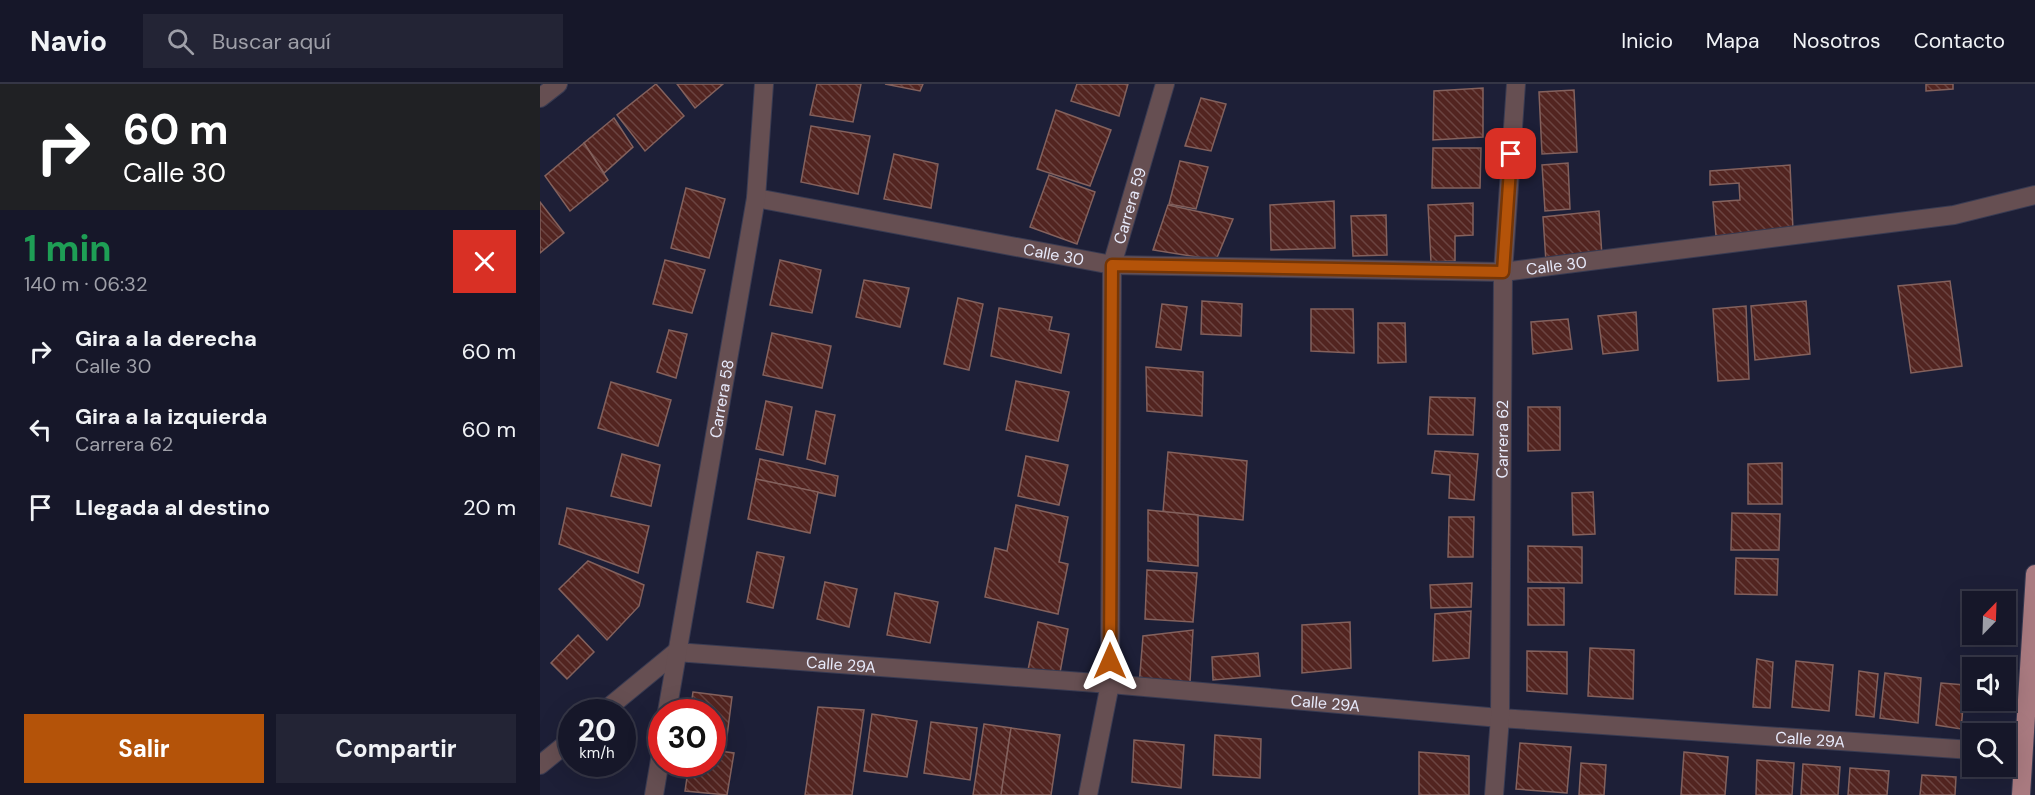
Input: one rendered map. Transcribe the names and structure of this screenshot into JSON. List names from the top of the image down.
{
  "streets": {
    "street": [
      "Carrera 59",
      "Calle 30",
      "Carrera 58",
      "Carrera 62",
      "Calle 29A"
    ]
  },
  "crossings": [
    ["Carrera 59", "Calle 30"],
    ["Carrera 59", "Calle 29A"],
    ["Calle 30", "Carrera 58"],
    ["Calle 30", "Carrera 62"],
    ["Carrera 58", "Calle 29A"],
    ["Carrera 62", "Calle 29A"]
  ],
  "north": "top right",
  "page": {
    "header": "Navio",
    "search": "Buscar aquí",
    "nav": [
      "Inicio",
      "Mapa",
      "Nosotros",
      "Contacto"
    ],
    "turn": ["60 m", "Calle 30"],
    "heading": ["1 min", "140 m · 06:32"],
    "list": [
      {
        "name": "Gira a la derecha",
        "note": "Calle 30",
        "value": "60 m"
      },
      {
        "name": "Gira a la izquierda",
        "note": "Carrera 62",
        "value": "60 m"
      },
      {
        "name": "Llegada al destino",
        "value": "20 m"
      }
    ],
    "speed": "20 km/h",
    "limit": "30",
    "buttons": ["Salir", "Compartir"]
  }
}
